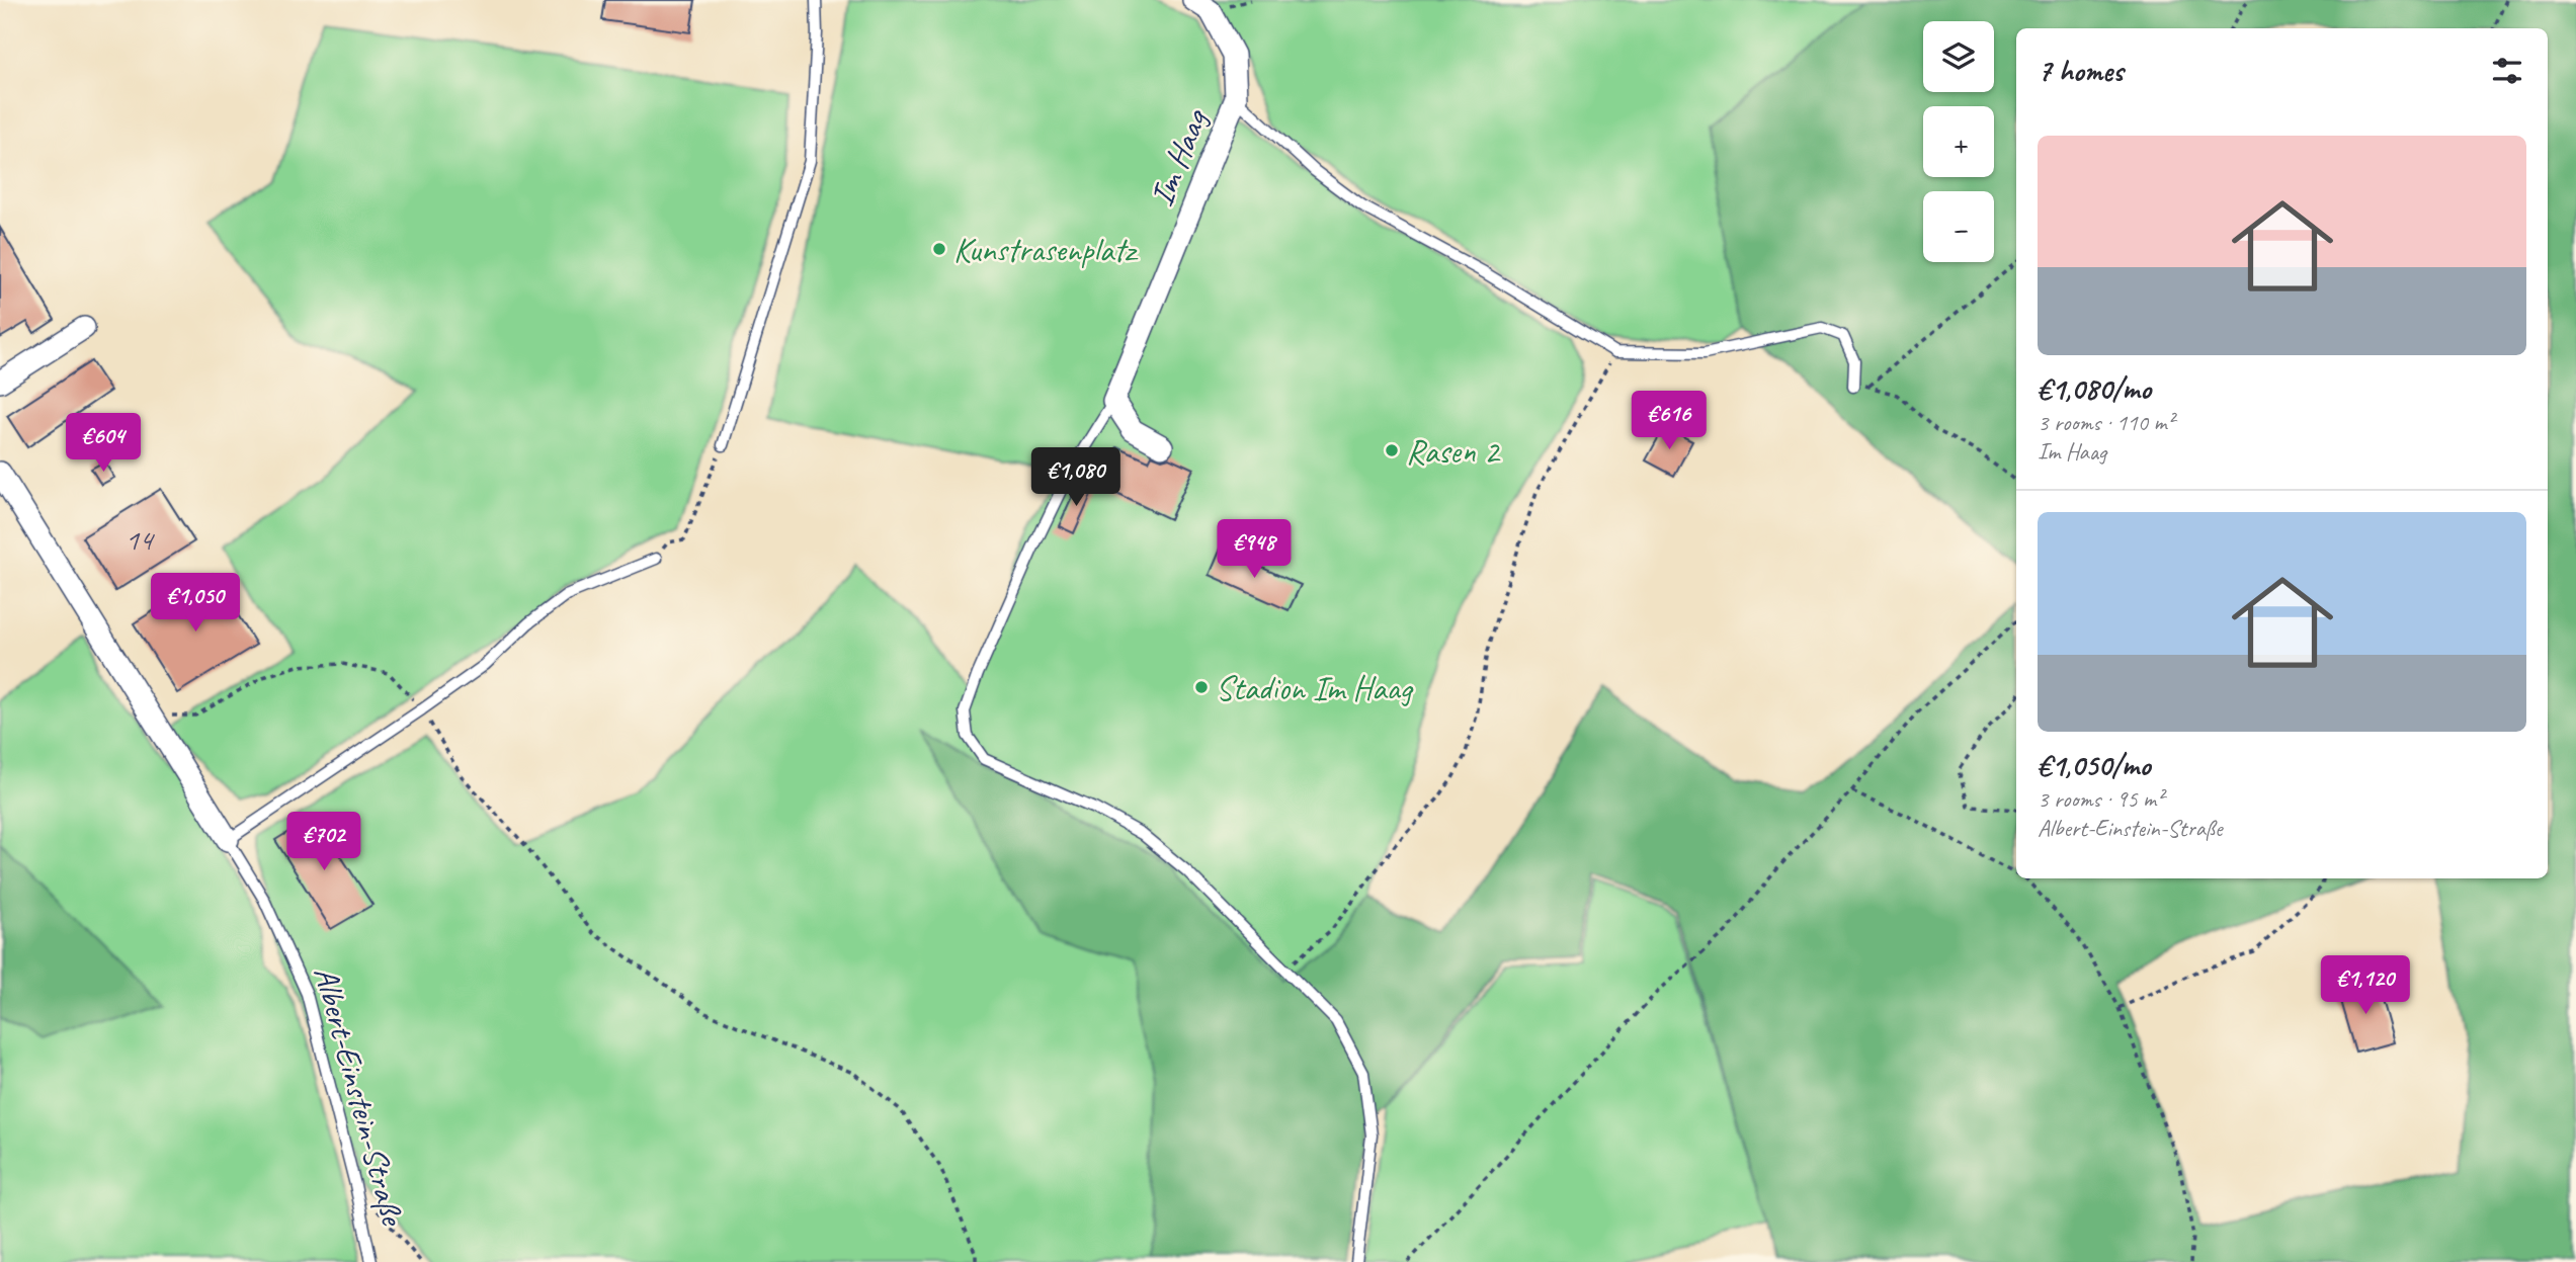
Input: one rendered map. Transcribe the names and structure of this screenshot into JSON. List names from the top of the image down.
{
  "streets": {
    "street": ["Im Haag", "Albert-Einstein-Straße"]
  },
  "places": ["Kunstrasenplatz", "Rasen 2", "Stadion Im Haag"],
  "house_numbers": ["14"],
  "page": {
    "map_buttons": ["+", "−"],
    "heading": "7 homes",
    "list": [
      {
        "name": "€1,080/mo",
        "note": "3 rooms · 110 m² · Im Haag"
      },
      {
        "name": "€1,050/mo",
        "note": "3 rooms · 95 m² · Albert-Einstein-Straße"
      }
    ],
    "price": [
      "€616",
      "€604",
      "€1,080",
      "€948",
      "€1,050",
      "€702",
      "€1,120"
    ]
  }
}
